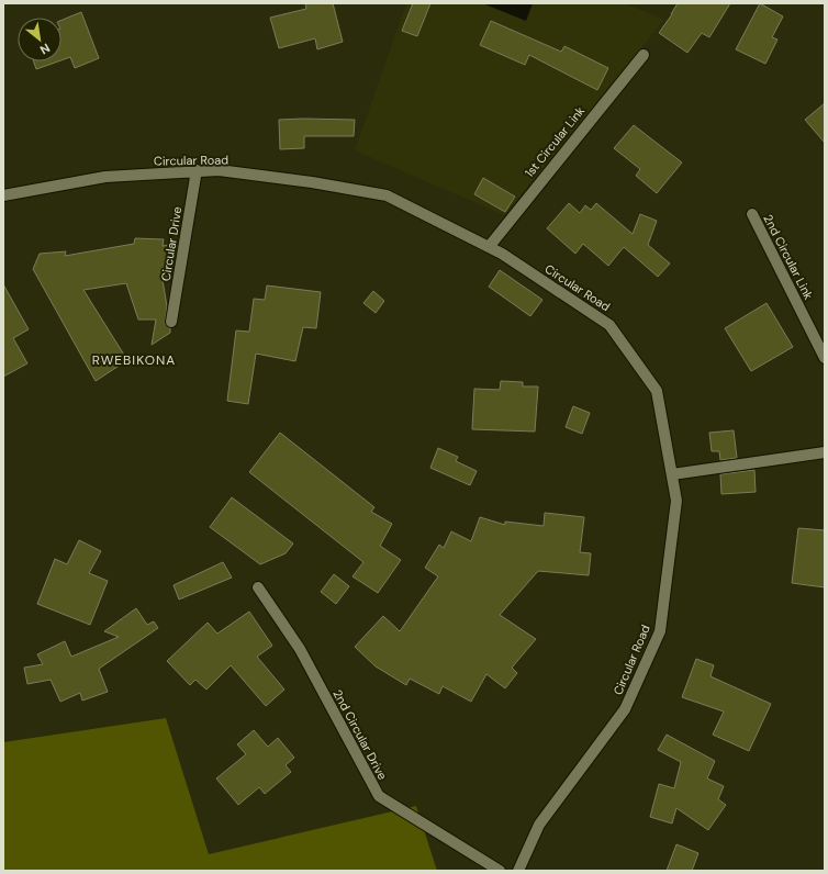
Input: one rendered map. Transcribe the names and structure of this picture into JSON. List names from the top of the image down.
{
  "streets": {
    "street": [
      "1st Circular Link",
      "Circular Road",
      "Circular Drive",
      "2nd Circular Link",
      "2nd Circular Drive"
    ]
  },
  "crossings": [
    ["1st Circular Link", "Circular Road"],
    ["Circular Road", "Circular Drive"]
  ],
  "districts": ["RWEBIKONA"],
  "north": "bottom right"
}
